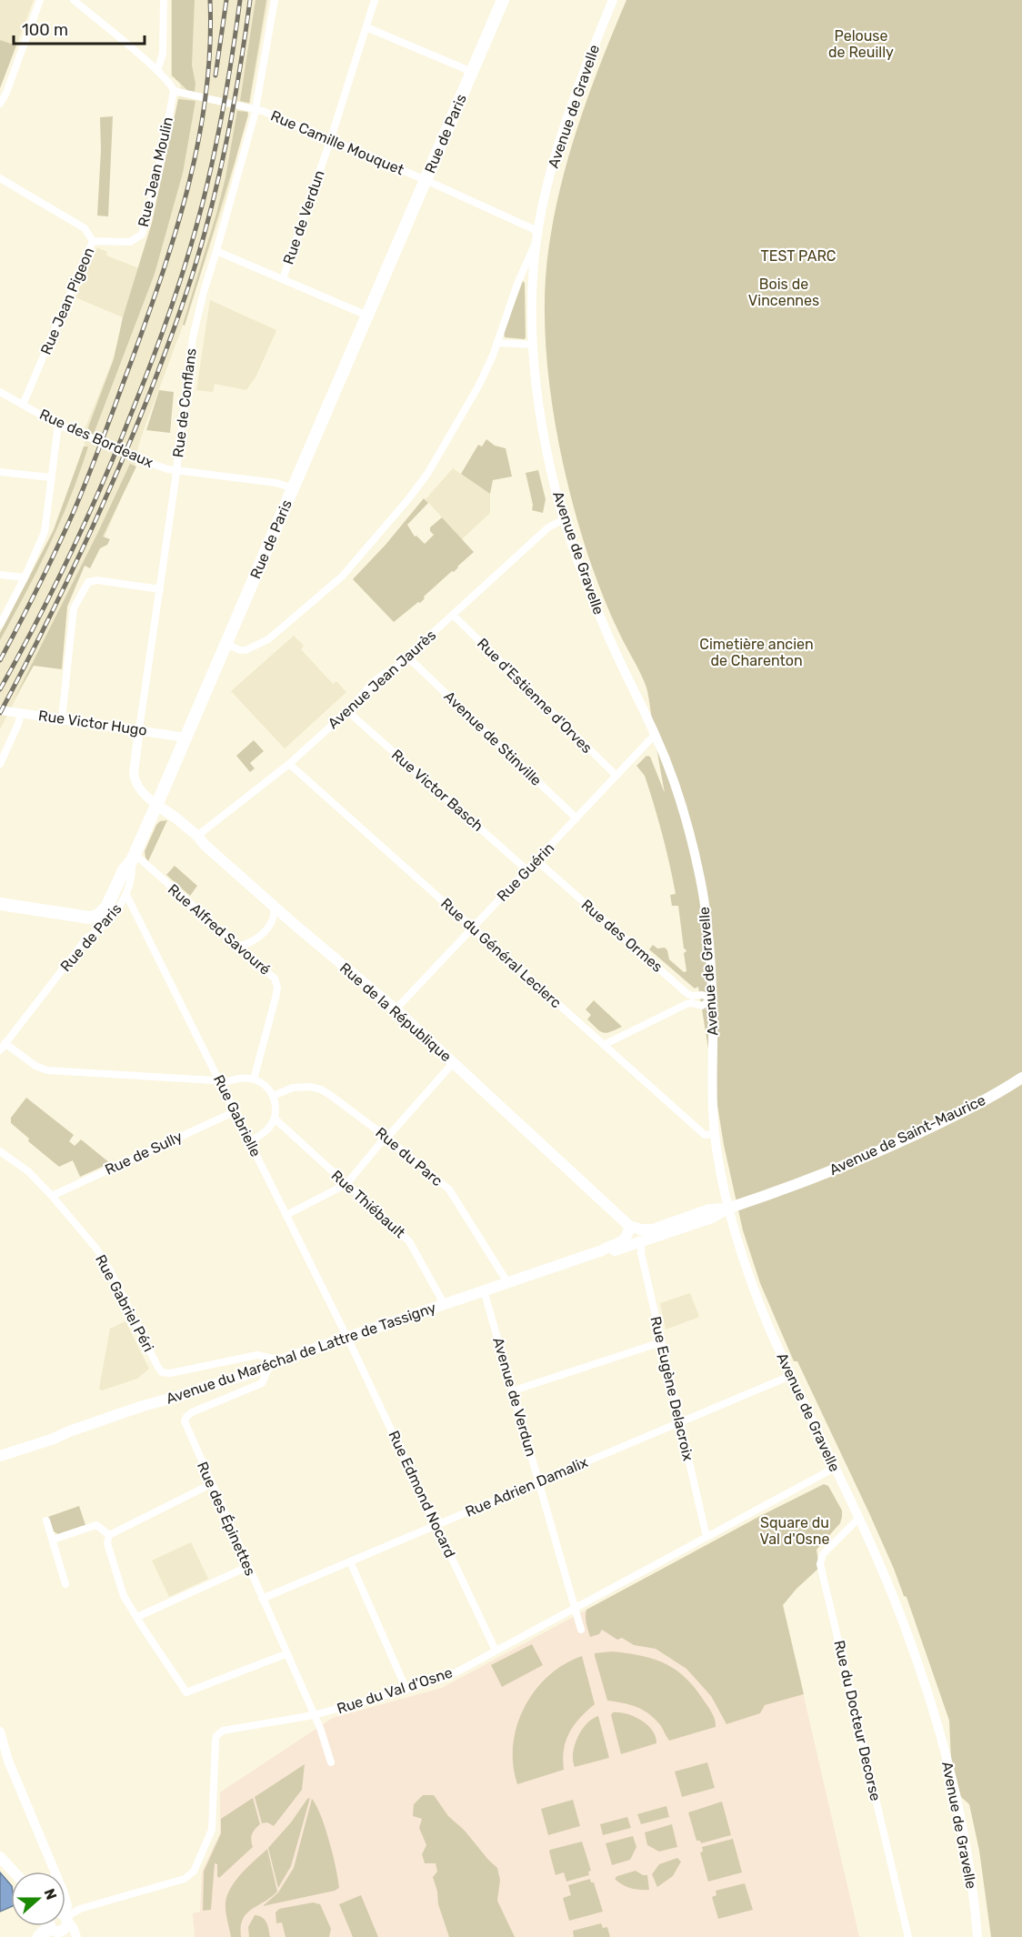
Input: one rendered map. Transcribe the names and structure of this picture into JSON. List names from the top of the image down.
{
  "streets": {
    "main road": [
      "Rue de Paris",
      "Rue de la République",
      "Avenue de Saint-Maurice",
      "Avenue du Maréchal de Lattre de Tassigny"
    ],
    "street": [
      "Avenue de Gravelle",
      "Rue Camille Mouquet",
      "Rue Jean Moulin",
      "Rue de Verdun",
      "Rue Jean Pigeon",
      "Rue de Conflans",
      "Rue des Bordeaux",
      "Avenue Jean Jaurès",
      "Rue d'Estienne d'Orves",
      "Rue Victor Hugo",
      "Avenue de Stinville",
      "Rue Victor Basch",
      "Rue Guérin",
      "Rue Alfred Savouré",
      "Rue des Ormes",
      "Rue du Général Leclerc",
      "Rue Gabrielle",
      "Rue de Sully",
      "Rue du Parc",
      "Rue Thiébault",
      "Rue Gabriel Péri",
      "Rue Eugène Delacroix",
      "Avenue de Verdun",
      "Rue Adrien Damalix",
      "Rue Edmond Nocard",
      "Rue des Épinettes",
      "Rue du Val d'Osne",
      "Rue du Docteur Decorse"
    ]
  },
  "crossings": [
    ["Avenue de Gravelle", "Rue Camille Mouquet"],
    ["Avenue de Gravelle", "Avenue Jean Jaurès"],
    ["Avenue de Gravelle", "Rue Guérin"],
    ["Avenue de Gravelle", "Rue du Général Leclerc"],
    ["Avenue de Gravelle", "Avenue de Saint-Maurice"],
    ["Avenue de Gravelle", "Avenue du Maréchal de Lattre de Tassigny"],
    ["Avenue de Gravelle", "Rue Adrien Damalix"],
    ["Avenue de Gravelle", "Rue du Val d'Osne"],
    ["Avenue de Gravelle", "Rue du Docteur Decorse"],
    ["Rue de Paris", "Rue Camille Mouquet"],
    ["Rue de Paris", "Rue de Conflans"],
    ["Rue de Paris", "Rue des Bordeaux"],
    ["Rue de Paris", "Rue Victor Hugo"],
    ["Rue de Paris", "Rue Alfred Savouré"],
    ["Rue de Paris", "Rue de la République"],
    ["Rue de Paris", "Rue Gabrielle"],
    ["Rue Camille Mouquet", "Rue Jean Moulin"],
    ["Rue Camille Mouquet", "Rue de Verdun"],
    ["Rue Camille Mouquet", "Rue de Conflans"],
    ["Rue Jean Moulin", "Rue Jean Pigeon"],
    ["Rue Jean Pigeon", "Rue des Bordeaux"],
    ["Rue de Conflans", "Rue des Bordeaux"],
    ["Rue de Conflans", "Rue Victor Hugo"],
    ["Rue de Conflans", "Rue de la République"],
    ["Avenue Jean Jaurès", "Rue d'Estienne d'Orves"],
    ["Avenue Jean Jaurès", "Avenue de Stinville"],
    ["Avenue Jean Jaurès", "Rue Victor Basch"],
    ["Avenue Jean Jaurès", "Rue du Général Leclerc"],
    ["Avenue Jean Jaurès", "Rue de la République"],
    ["Rue d'Estienne d'Orves", "Rue Guérin"],
    ["Avenue de Stinville", "Rue Guérin"],
    ["Rue Victor Basch", "Rue Guérin"],
    ["Rue Guérin", "Rue des Ormes"],
    ["Rue Guérin", "Rue du Général Leclerc"],
    ["Rue Guérin", "Rue de la République"],
    ["Rue de la République", "Avenue du Maréchal de Lattre de Tassigny"],
    ["Rue Gabrielle", "Rue de Sully"],
    ["Rue Gabrielle", "Avenue du Maréchal de Lattre de Tassigny"],
    ["Rue Gabrielle", "Rue Edmond Nocard"],
    ["Avenue de Saint-Maurice", "Avenue du Maréchal de Lattre de Tassigny"],
    ["Rue de Sully", "Rue Gabriel Péri"],
    ["Rue du Parc", "Avenue du Maréchal de Lattre de Tassigny"],
    ["Rue Thiébault", "Avenue du Maréchal de Lattre de Tassigny"],
    ["Rue Gabriel Péri", "Avenue du Maréchal de Lattre de Tassigny"],
    ["Rue Gabriel Péri", "Rue des Épinettes"],
    ["Avenue du Maréchal de Lattre de Tassigny", "Rue Eugène Delacroix"],
    ["Avenue du Maréchal de Lattre de Tassigny", "Avenue de Verdun"],
    ["Avenue du Maréchal de Lattre de Tassigny", "Rue Edmond Nocard"],
    ["Avenue du Maréchal de Lattre de Tassigny", "Rue des Épinettes"],
    ["Rue Eugène Delacroix", "Rue Adrien Damalix"],
    ["Rue Eugène Delacroix", "Rue du Val d'Osne"],
    ["Avenue de Verdun", "Rue Adrien Damalix"],
    ["Avenue de Verdun", "Rue du Val d'Osne"],
    ["Rue Adrien Damalix", "Rue Edmond Nocard"],
    ["Rue Adrien Damalix", "Rue des Épinettes"],
    ["Rue Edmond Nocard", "Rue du Val d'Osne"],
    ["Rue des Épinettes", "Rue du Val d'Osne"]
  ],
  "parks": [
    "Pelouse de Reuilly",
    "TEST PARC",
    "Bois de Vincennes",
    "Cimetière ancien de Charenton",
    "Square du Val d'Osne"
  ],
  "scale_bar": "100 m",
  "north": "right"
}
